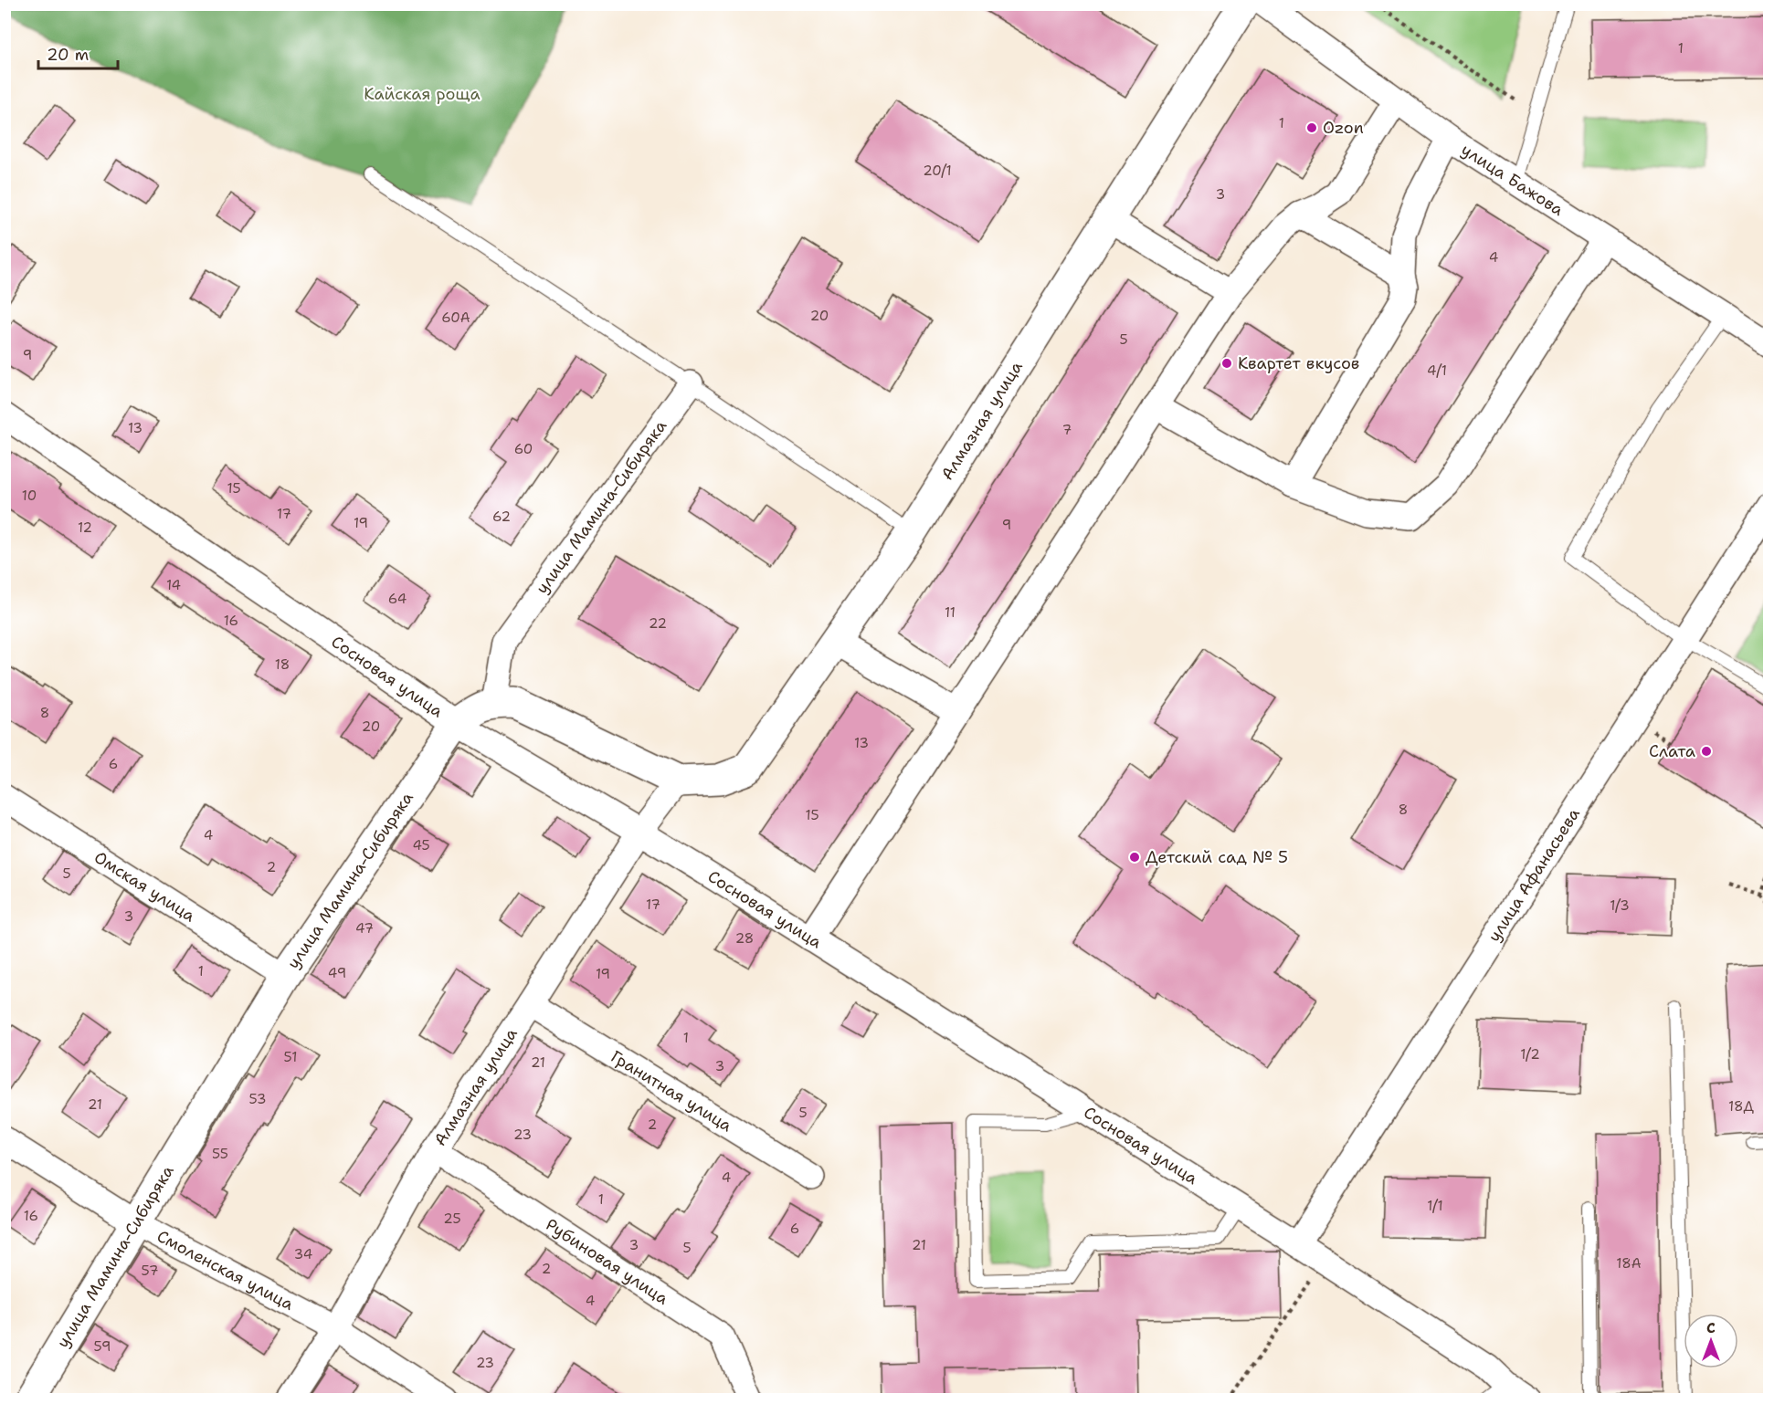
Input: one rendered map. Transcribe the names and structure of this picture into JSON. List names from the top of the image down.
{
  "streets": {
    "street": [
      "улица Бажова",
      "Алмазная улица",
      "улица Мамина-Сибиряка",
      "Сосновая улица",
      "улица Афанасьева",
      "Омская улица",
      "Гранитная улица",
      "Рубиновая улица",
      "Смоленская улица"
    ]
  },
  "crossings": [
    ["Алмазная улица", "улица Мамина-Сибиряка"],
    ["Алмазная улица", "Сосновая улица"],
    ["Алмазная улица", "Гранитная улица"],
    ["Алмазная улица", "Рубиновая улица"],
    ["Алмазная улица", "Смоленская улица"],
    ["улица Мамина-Сибиряка", "Сосновая улица"],
    ["улица Мамина-Сибиряка", "Омская улица"],
    ["улица Мамина-Сибиряка", "Смоленская улица"],
    ["Сосновая улица", "улица Афанасьева"]
  ],
  "parks": ["Кайская роща"],
  "places": [
    "Ozon",
    "Квартет вкусов",
    "Слата",
    "Детский сад № 5"
  ],
  "house_numbers": [
    "1",
    "1",
    "20/1",
    "3",
    "4",
    "20",
    "60А",
    "5",
    "9",
    "4/1",
    "13",
    "7",
    "60",
    "15",
    "10",
    "17",
    "62",
    "19",
    "9",
    "12",
    "14",
    "64",
    "11",
    "16",
    "22",
    "18",
    "8",
    "20",
    "13",
    "6",
    "8",
    "15",
    "4",
    "45",
    "2",
    "5",
    "17",
    "1/3",
    "3",
    "47",
    "28",
    "1",
    "49",
    "19",
    "1",
    "1/2",
    "51",
    "21",
    "3",
    "53",
    "21",
    "18Д",
    "5",
    "2",
    "23",
    "55",
    "4",
    "1",
    "1/1",
    "16",
    "25",
    "6",
    "3",
    "21",
    "5",
    "34",
    "18А",
    "2",
    "57",
    "4",
    "59",
    "23"
  ],
  "scale_bar": "20 m",
  "north": "top"
}
